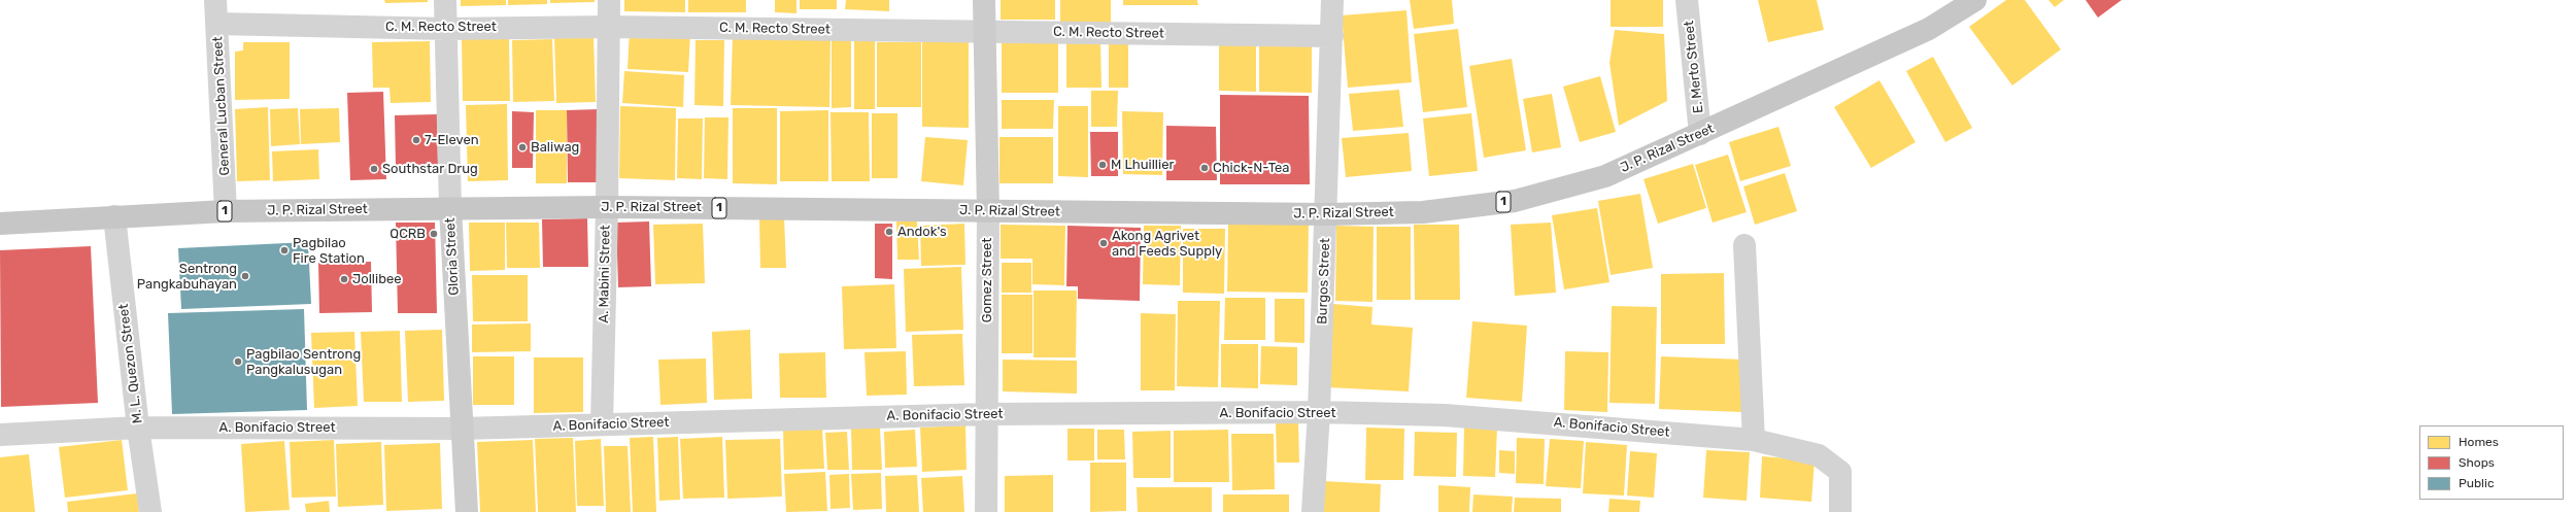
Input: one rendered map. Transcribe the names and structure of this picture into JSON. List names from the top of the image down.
{
  "streets": {
    "main road": ["J. P. Rizal Street", "1"],
    "street": [
      "C. M. Recto Street",
      "E. Merto Street",
      "General Lucban Street",
      "Gloria Street",
      "A. Mabini Street",
      "Gomez Street",
      "Burgos Street",
      "M. L. Quezon Street",
      "A. Bonifacio Street"
    ]
  },
  "crossings": [
    ["C. M. Recto Street", "General Lucban Street"],
    ["C. M. Recto Street", "Gloria Street"],
    ["C. M. Recto Street", "A. Mabini Street"],
    ["C. M. Recto Street", "Gomez Street"],
    ["C. M. Recto Street", "Burgos Street"],
    ["E. Merto Street", "J. P. Rizal Street"],
    ["General Lucban Street", "J. P. Rizal Street"],
    ["J. P. Rizal Street", "Gloria Street"],
    ["J. P. Rizal Street", "A. Mabini Street"],
    ["J. P. Rizal Street", "Gomez Street"],
    ["J. P. Rizal Street", "Burgos Street"],
    ["J. P. Rizal Street", "M. L. Quezon Street"],
    ["Gloria Street", "A. Bonifacio Street"],
    ["A. Mabini Street", "A. Bonifacio Street"],
    ["Gomez Street", "A. Bonifacio Street"],
    ["Burgos Street", "A. Bonifacio Street"],
    ["M. L. Quezon Street", "A. Bonifacio Street"]
  ],
  "places": [
    "7-Eleven",
    "Baliwag",
    "M Lhuillier",
    "Chick-N-Tea",
    "Southstar Drug",
    "Andok's",
    "QCRB",
    "Akong Agrivet and Feeds Supply",
    "Pagbilao Fire Station",
    "Sentrong Pangkabuhayan",
    "Jollibee",
    "Pagbilao Sentrong Pangkalusugan"
  ],
  "legend": ["Homes", "Shops", "Public"]
}
